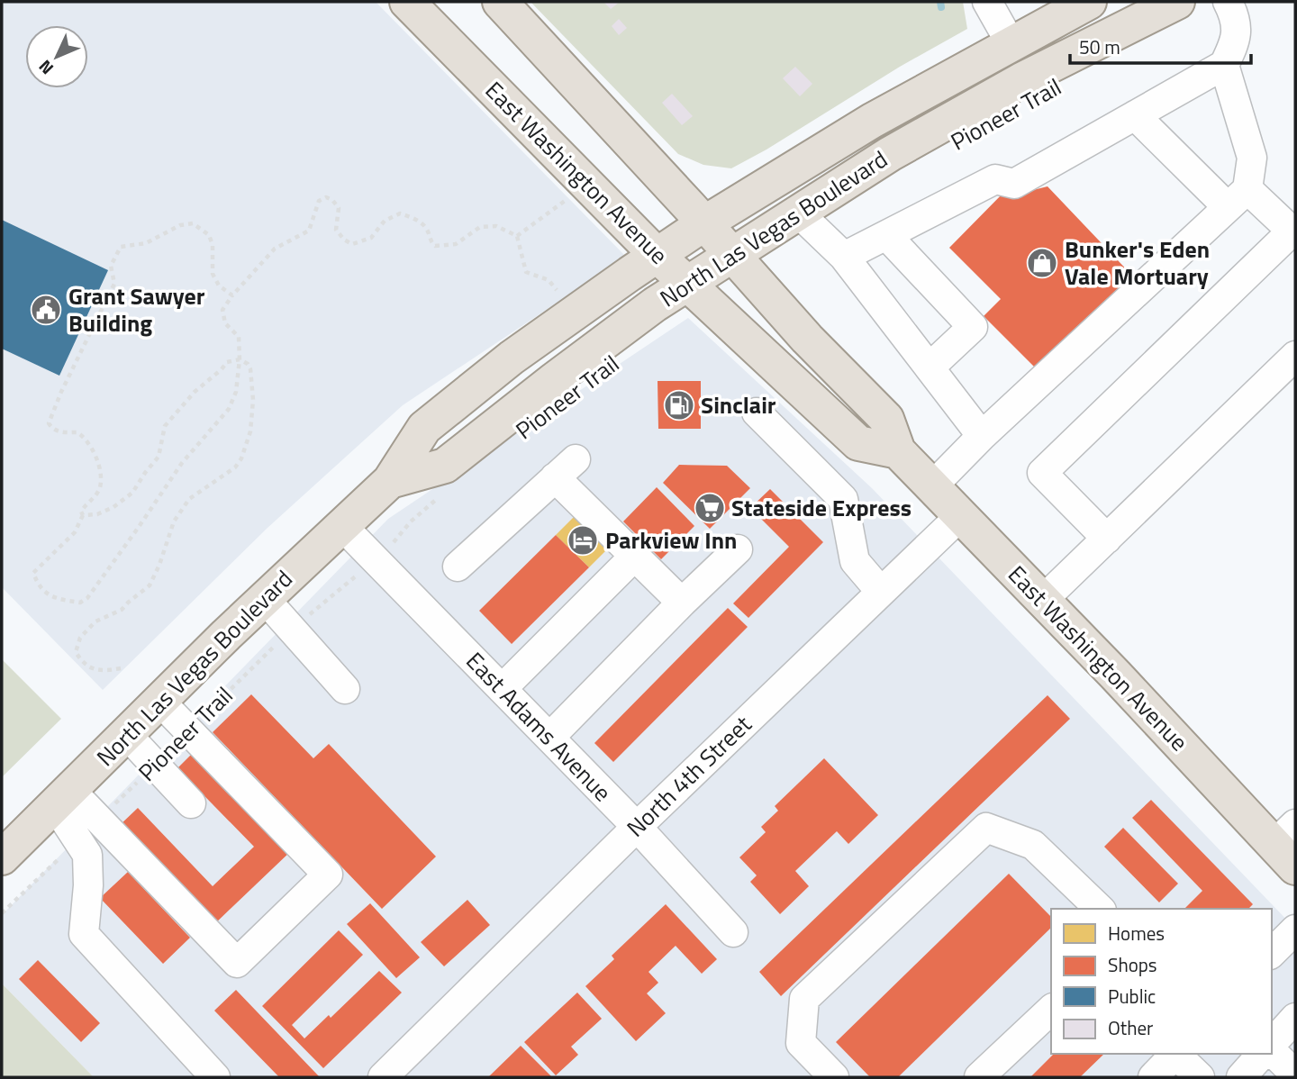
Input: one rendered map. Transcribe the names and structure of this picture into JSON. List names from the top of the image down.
{
  "streets": {
    "main road": ["East Washington Avenue", "North Las Vegas Boulevard"],
    "street": ["East Adams Avenue", "North 4th Street"],
    "path": ["Pioneer Trail"]
  },
  "crossings": [
    ["Pioneer Trail", "East Adams Avenue"],
    ["East Washington Avenue", "North Las Vegas Boulevard"],
    ["East Washington Avenue", "North 4th Street"],
    ["North Las Vegas Boulevard", "East Adams Avenue"],
    ["East Adams Avenue", "North 4th Street"]
  ],
  "places": {
    "shop": ["Bunker's Eden Vale Mortuary"],
    "public building": ["Grant Sawyer Building"],
    "fuel station": ["Sinclair"],
    "supermarket": ["Stateside Express"],
    "hotel": ["Parkview Inn"]
  },
  "legend": [
    "Homes",
    "Shops",
    "Public",
    "Other"
  ],
  "scale_bar": "50 m",
  "north": "bottom left"
}
